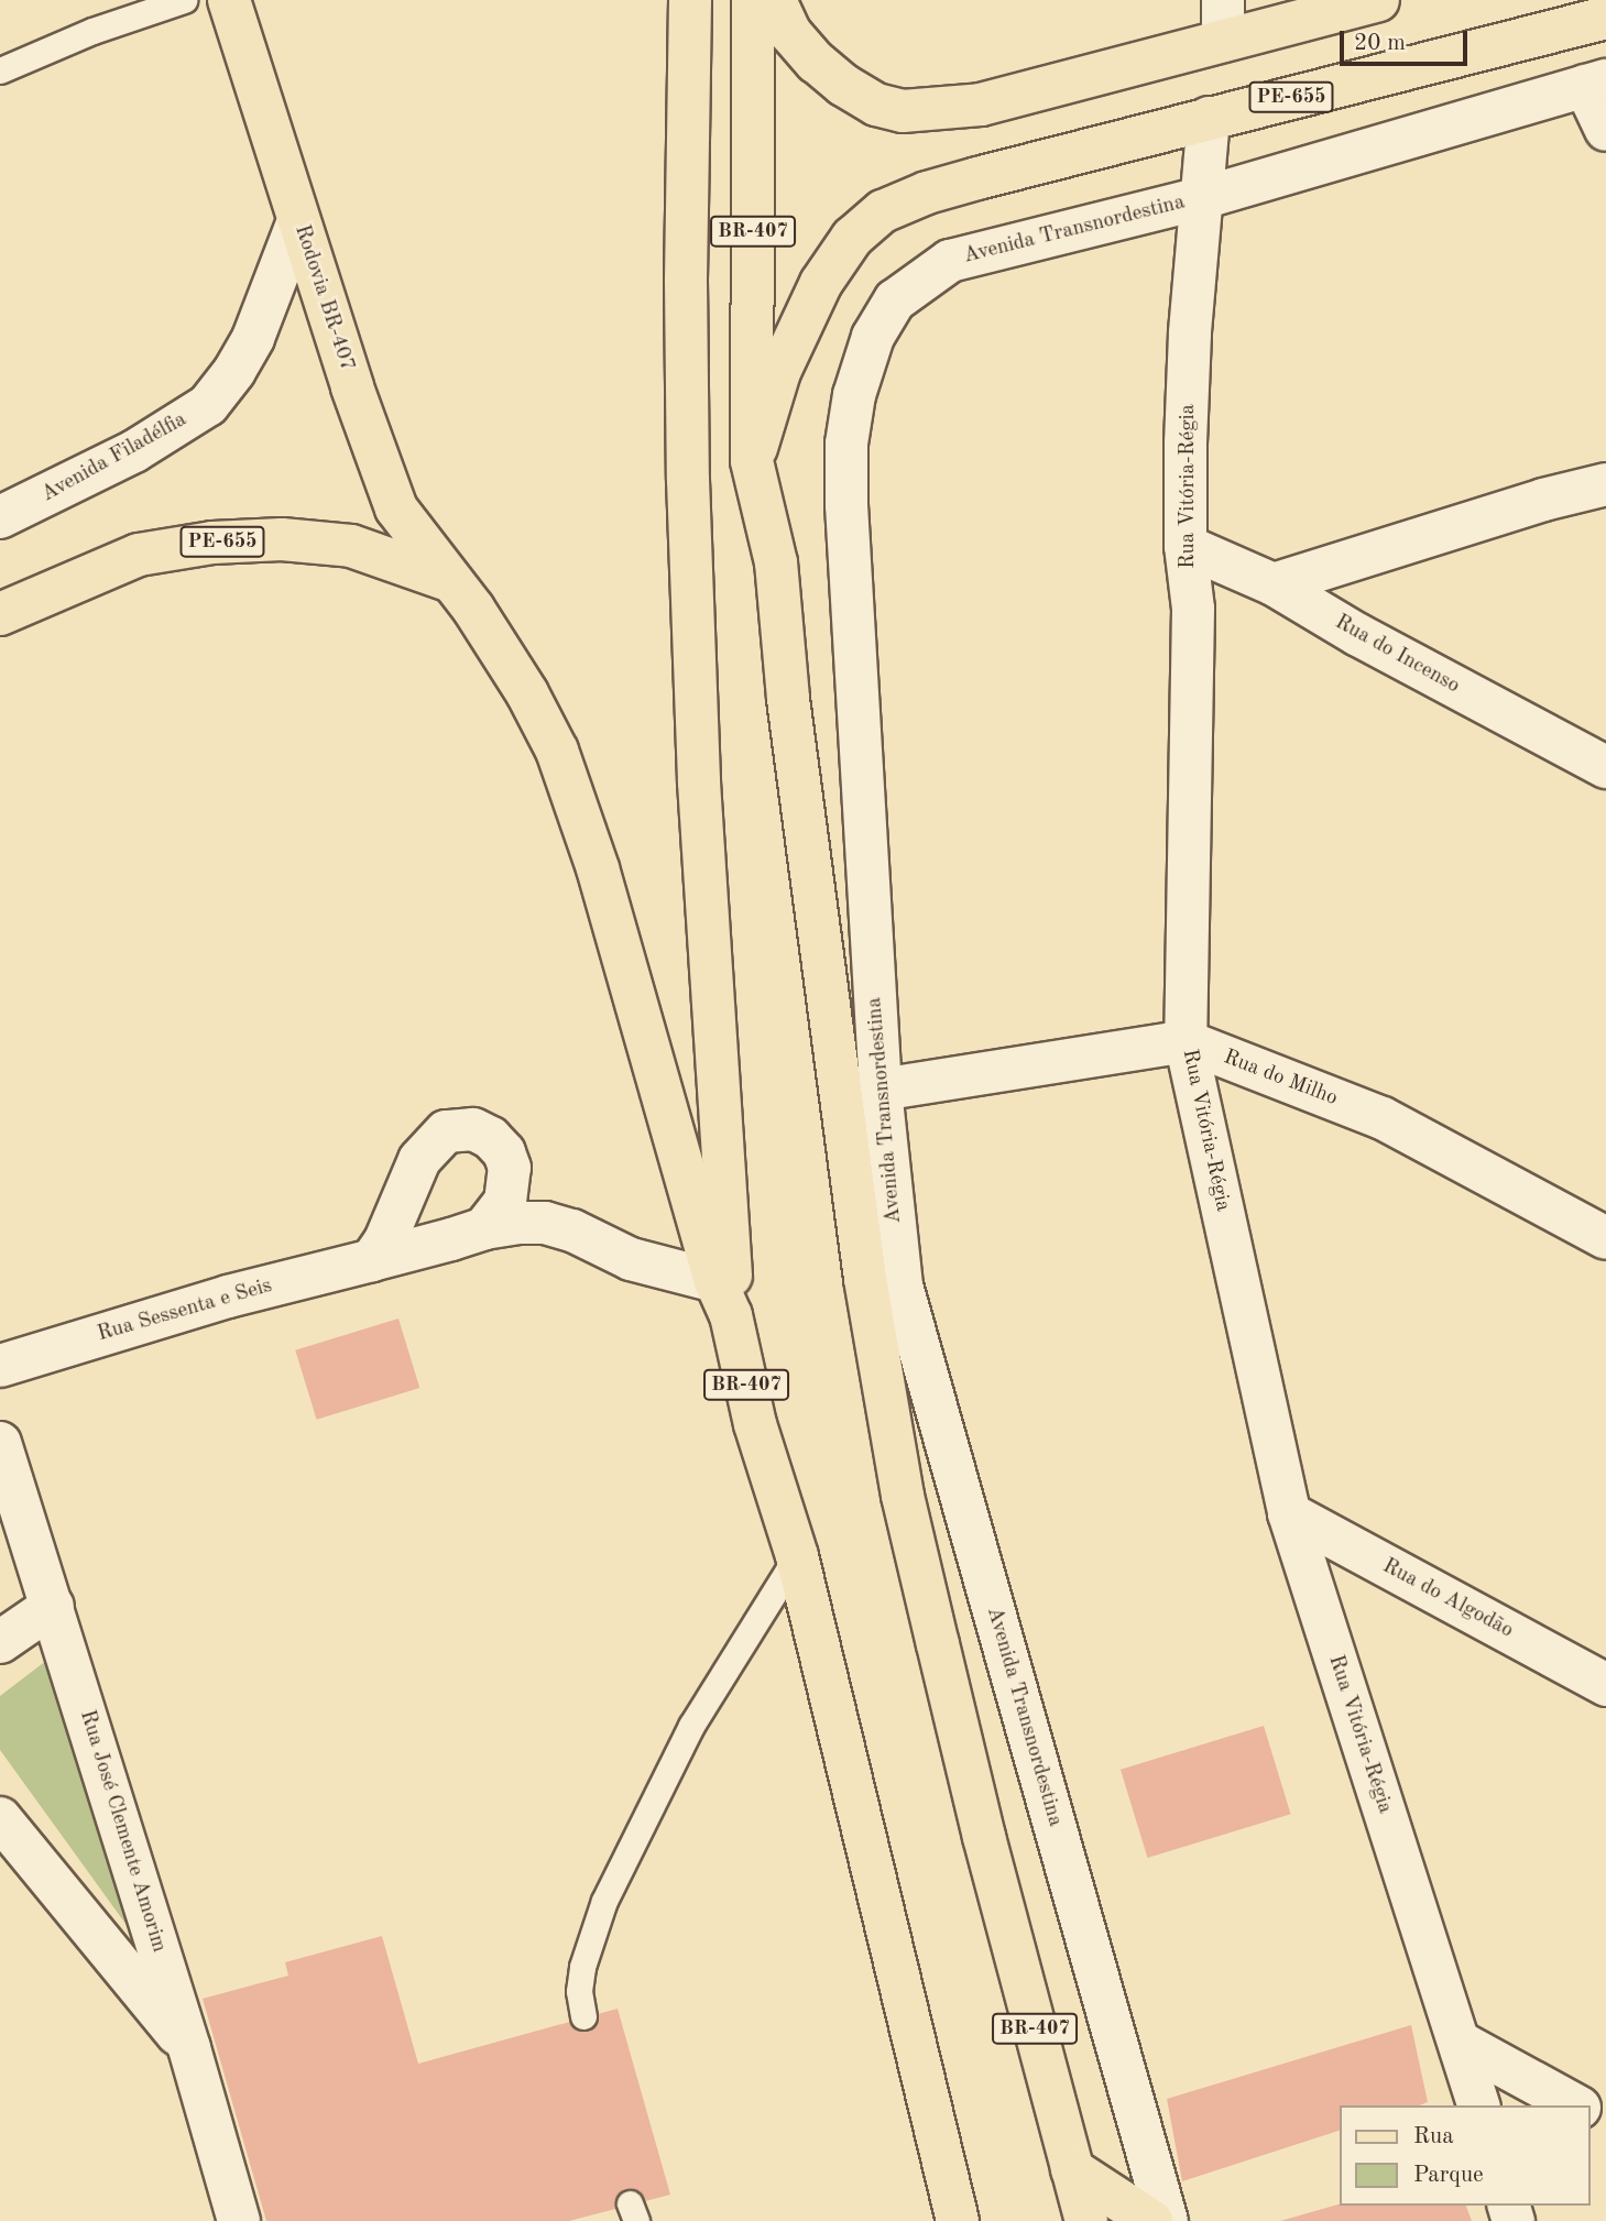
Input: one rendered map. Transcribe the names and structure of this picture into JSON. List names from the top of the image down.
{
  "streets": {
    "main road": ["PE-655", "BR-407", "Rodovia BR-407"],
    "street": [
      "Avenida Transnordestina",
      "Avenida Filadélfia",
      "Rua Vitória-Régia",
      "Rua do Incenso",
      "Rua do Milho",
      "Rua Sessenta e Seis",
      "Rua do Algodão",
      "Rua José Clemente Amorim"
    ]
  },
  "crossings": [
    ["PE-655", "BR-407"],
    ["PE-655", "Rodovia BR-407"],
    ["PE-655", "Rua Vitória-Régia"],
    ["Avenida Transnordestina", "Rua Vitória-Régia"],
    ["BR-407", "Rodovia BR-407"],
    ["BR-407", "Rua Sessenta e Seis"],
    ["Rodovia BR-407", "Avenida Filadélfia"],
    ["Rua Vitória-Régia", "Rua do Incenso"],
    ["Rua Vitória-Régia", "Rua do Milho"],
    ["Rua Vitória-Régia", "Rua do Algodão"]
  ],
  "legend": ["Rua", "Parque"],
  "scale_bar": "20 m"
}
